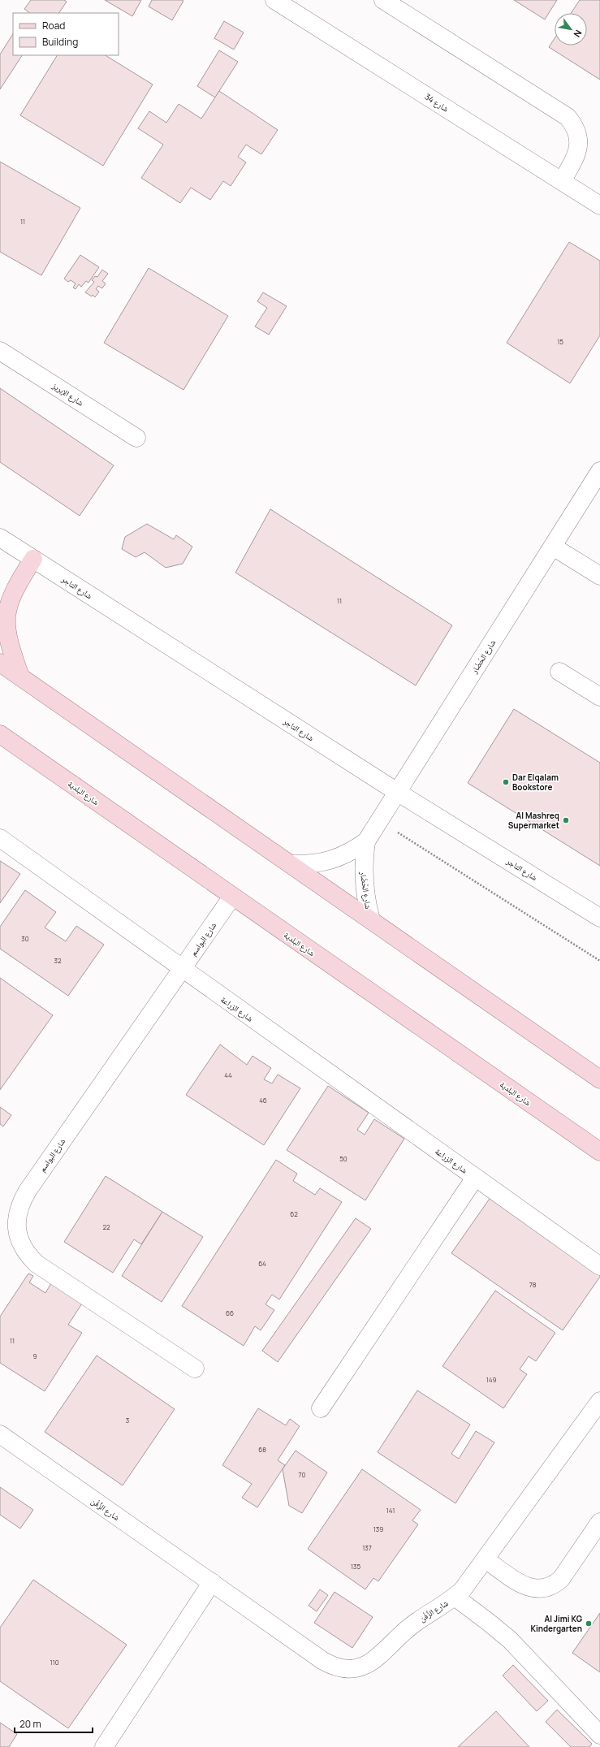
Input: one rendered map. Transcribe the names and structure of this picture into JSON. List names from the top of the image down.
{
  "streets": {
    "main road": ["شارع البلدية"],
    "street": [
      "شارع 34",
      "شارع الإبريز",
      "شارع التاجر",
      "شارع الحْضَار",
      "شارع البواسم",
      "شارع الزراعة",
      "شارع الزَّفْن"
    ]
  },
  "crossings": [
    ["شارع التاجر", "شارع الحْضَار"],
    ["شارع البلدية", "شارع البواسم"],
    ["شارع البواسم", "شارع الزراعة"]
  ],
  "places": ["Dar Elqalam Bookstore", "Al Mashreq Supermarket", "Al Jimi KG Kindergarten"],
  "house_numbers": [
    "11",
    "15",
    "11",
    "30",
    "32",
    "44",
    "46",
    "50",
    "62",
    "22",
    "64",
    "78",
    "66",
    "11",
    "9",
    "149",
    "3",
    "68",
    "70",
    "141",
    "139",
    "137",
    "135",
    "110"
  ],
  "legend": ["Road", "Building"],
  "scale_bar": "20 m",
  "north": "bottom right"
}
